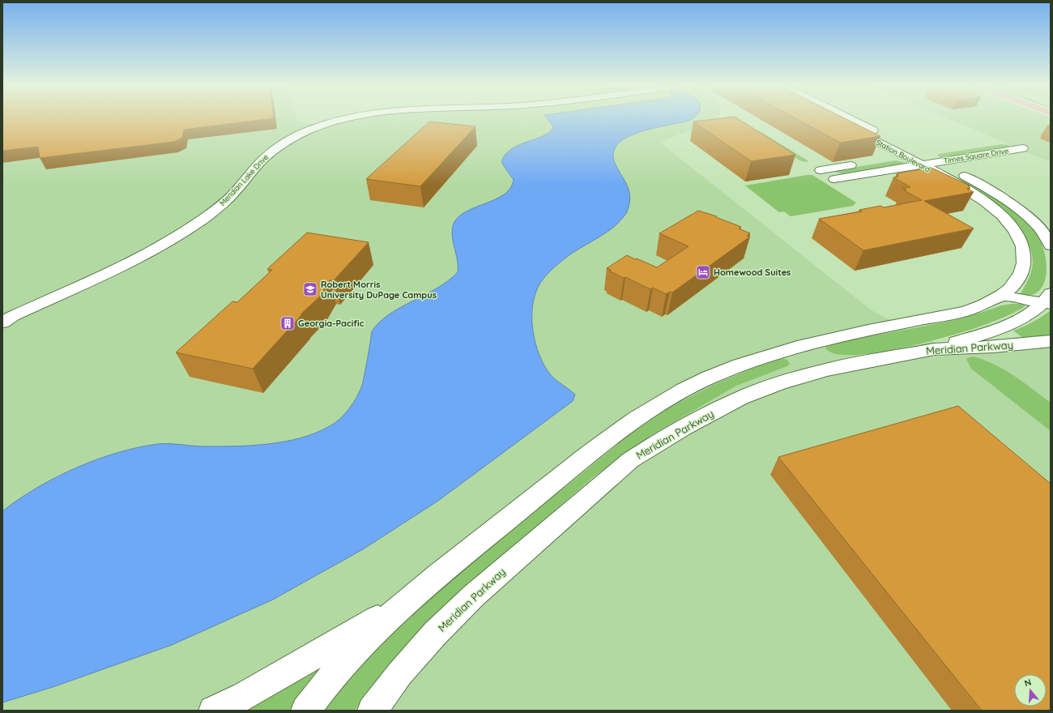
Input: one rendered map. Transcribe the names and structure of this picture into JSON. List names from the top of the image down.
{
  "streets": {
    "street": [
      "Station Boulevard",
      "Times Square Drive",
      "Meridian Lake Drive",
      "Meridian Parkway"
    ]
  },
  "crossings": [
    ["Station Boulevard", "Times Square Drive"]
  ],
  "places": {
    "hotel": ["Homewood Suites"],
    "school or university": ["Robert Morris University DuPage Campus"],
    "building": ["Georgia-Pacific"]
  },
  "north": "top"
}
